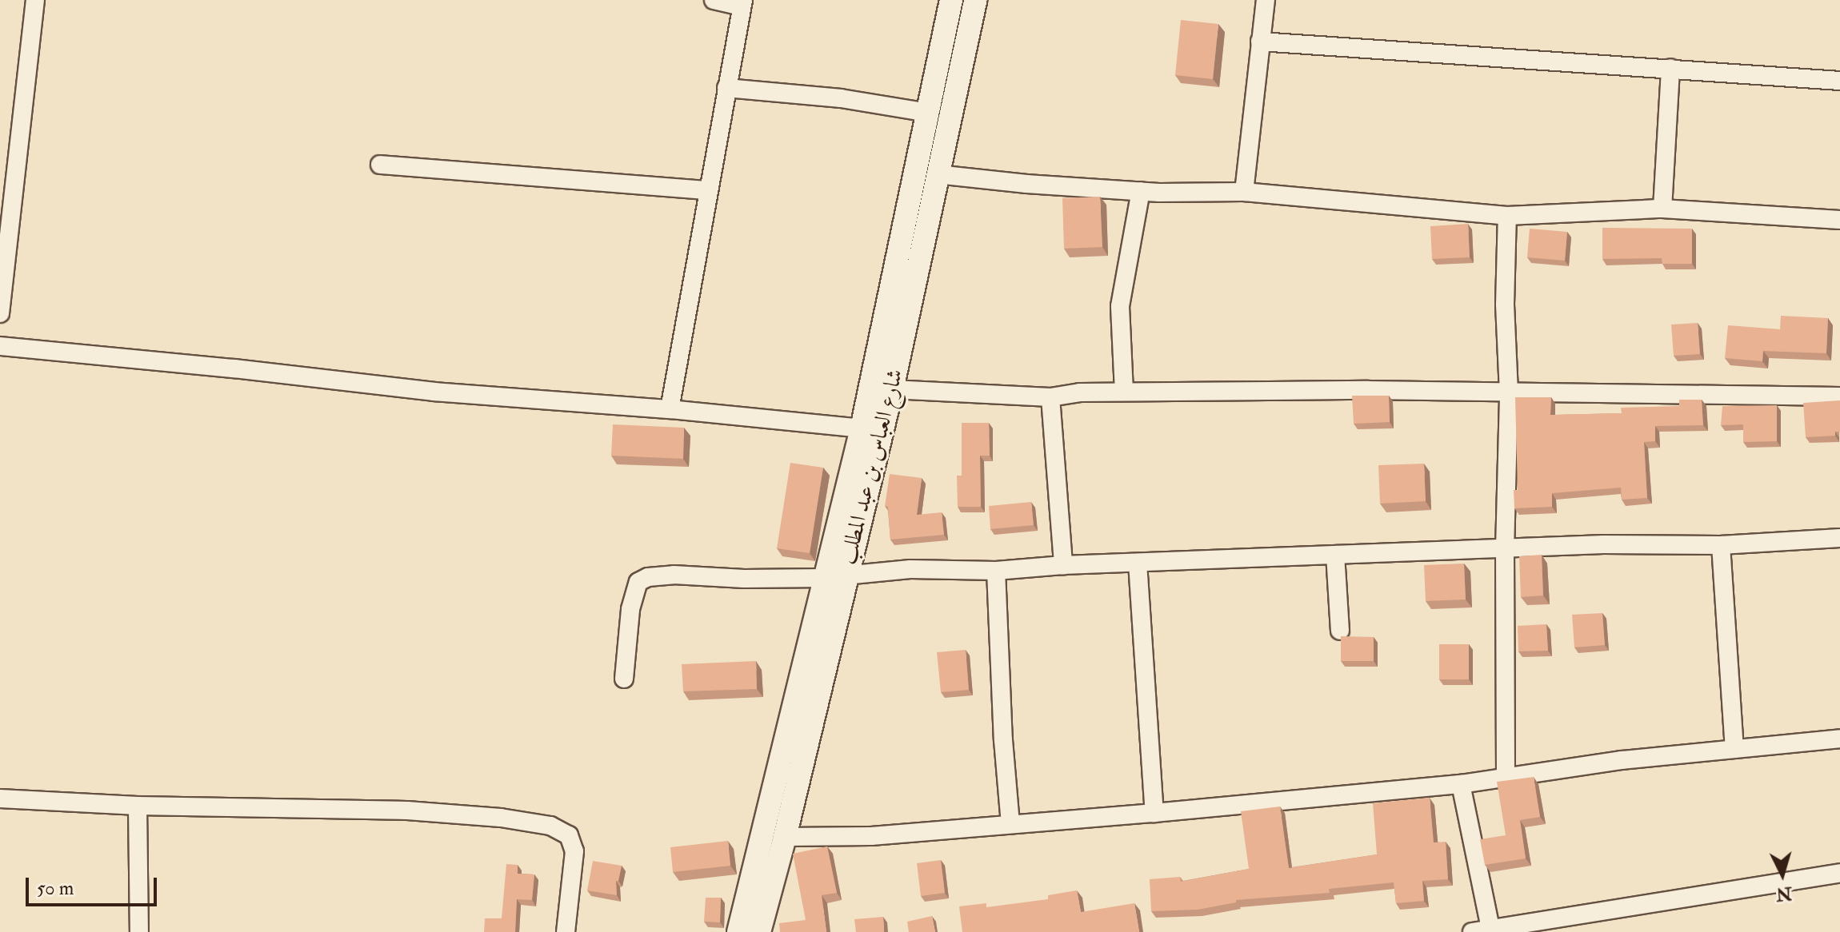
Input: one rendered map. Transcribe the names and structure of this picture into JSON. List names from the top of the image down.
{
  "streets": {
    "street": ["شارع العباس بن عبد المطلب"]
  },
  "scale_bar": "50 m",
  "north": "bottom"
}
